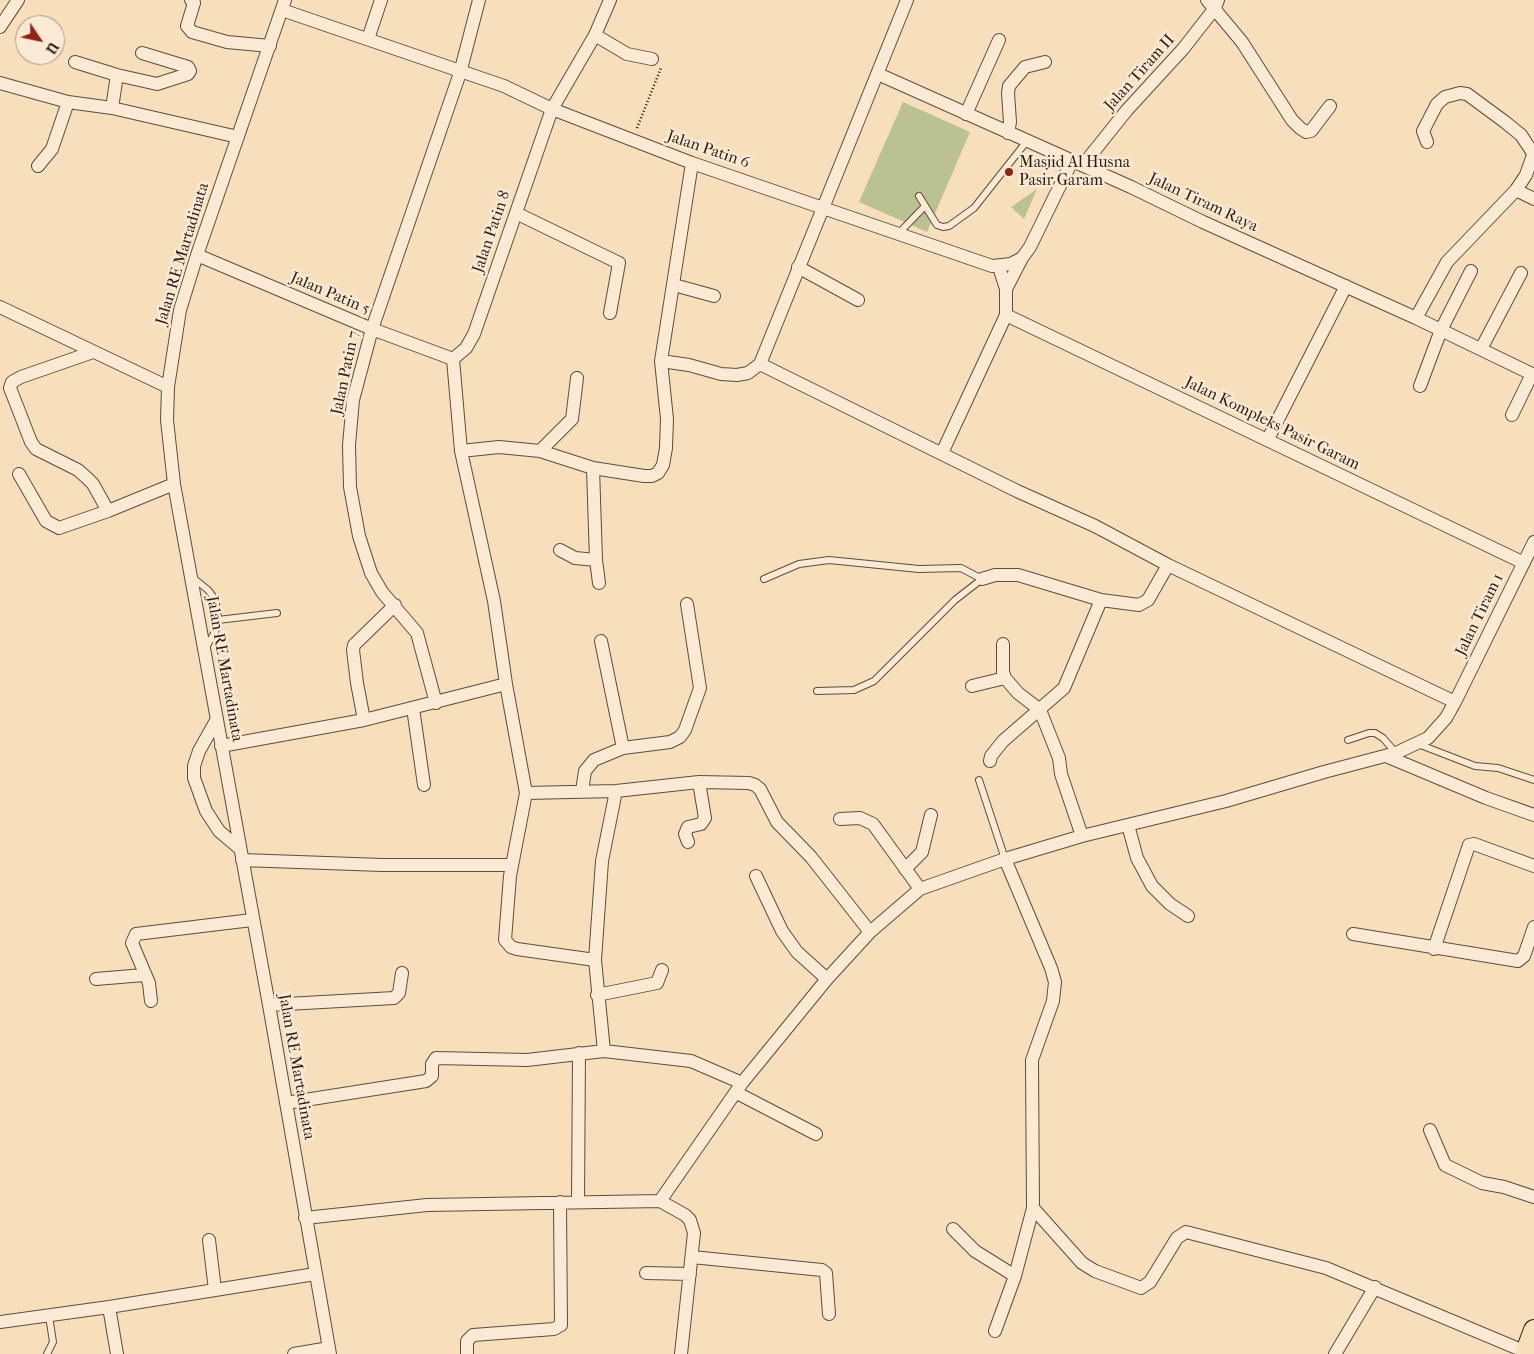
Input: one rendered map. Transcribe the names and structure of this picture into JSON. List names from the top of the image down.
{
  "streets": {
    "street": [
      "Jalan Tiram II",
      "Jalan Patin 6",
      "Jalan Tiram Raya",
      "Jalan Patin 8",
      "Jalan RE Martadinata",
      "Jalan Patin 5",
      "Jalan Patin 7",
      "Jalan Kompleks Pasir Garam",
      "Jalan Tiram 1"
    ]
  },
  "crossings": [
    ["Jalan Tiram II", "Jalan Tiram Raya"],
    ["Jalan Patin 6", "Jalan Patin 8"],
    ["Jalan Patin 6", "Jalan RE Martadinata"],
    ["Jalan Patin 6", "Jalan Patin 7"],
    ["Jalan Patin 8", "Jalan Patin 5"],
    ["Jalan RE Martadinata", "Jalan Patin 5"],
    ["Jalan Patin 5", "Jalan Patin 7"],
    ["Jalan Kompleks Pasir Garam", "Jalan Tiram 1"]
  ],
  "places": ["Masjid Al Husna Pasir Garam"],
  "north": "bottom right"
}
